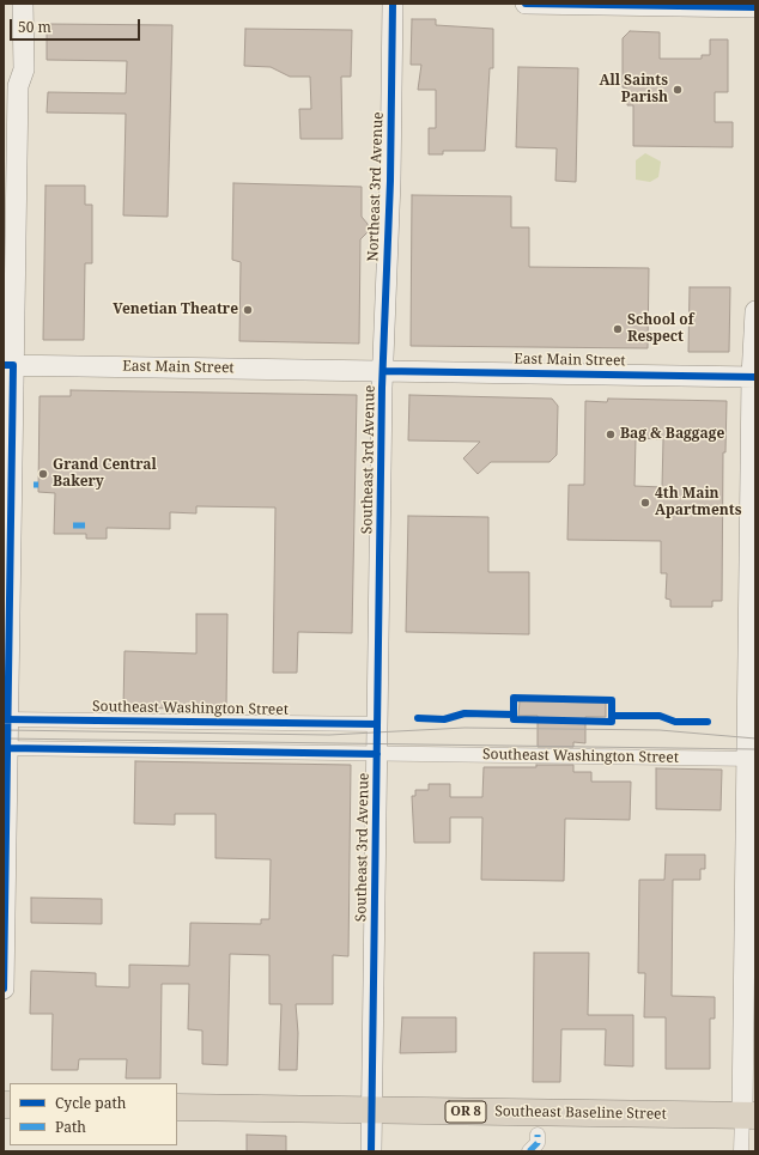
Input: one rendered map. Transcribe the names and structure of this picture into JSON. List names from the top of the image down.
{
  "streets": {
    "highway": ["OR 8", "Southeast Baseline Street"],
    "street": [
      "Northeast 3rd Avenue",
      "East Main Street",
      "Southeast 3rd Avenue",
      "Southeast Washington Street"
    ]
  },
  "crossings": [
    ["Northeast 3rd Avenue", "East Main Street"],
    ["Northeast 3rd Avenue", "Southeast 3rd Avenue"],
    ["East Main Street", "Southeast 3rd Avenue"],
    ["Southeast 3rd Avenue", "Southeast Washington Street"],
    ["Southeast 3rd Avenue", "Southeast Baseline Street"]
  ],
  "places": [
    "All Saints Parish",
    "Venetian Theatre",
    "School of Respect",
    "Bag & Baggage",
    "Grand Central Bakery",
    "4th Main Apartments"
  ],
  "legend": ["Cycle path", "Path"],
  "scale_bar": "50 m"
}
